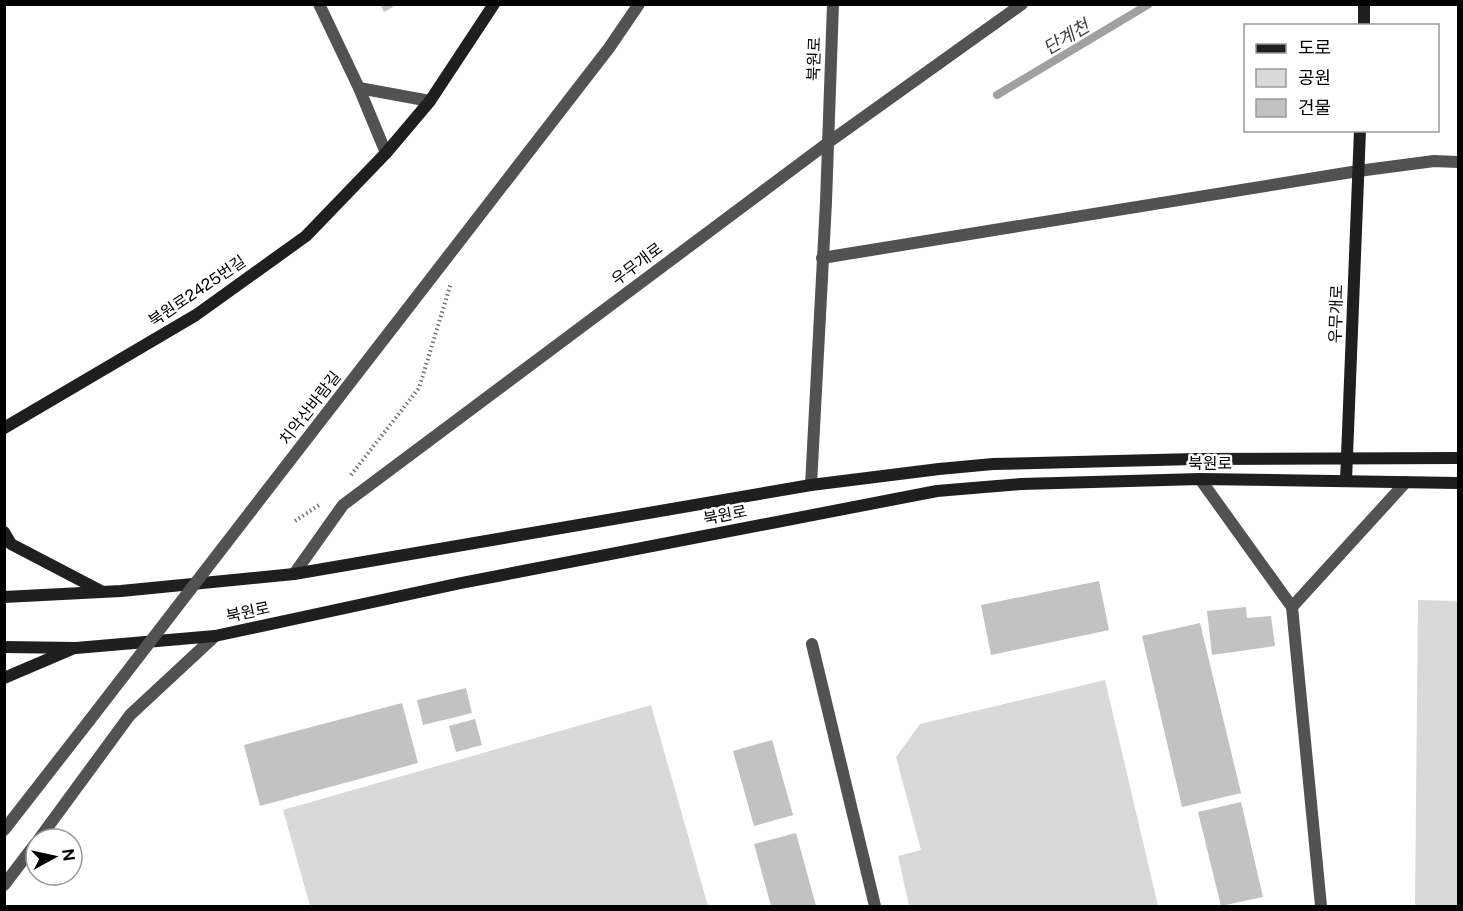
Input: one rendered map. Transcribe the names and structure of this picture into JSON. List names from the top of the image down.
{
  "streets": {
    "street": [
      "북원로",
      "우무개로",
      "북원로2425번길",
      "치악산바람길"
    ]
  },
  "crossings": [
    ["북원로", "우무개로"]
  ],
  "water": ["단계천"],
  "legend": ["도로", "공원", "건물"],
  "north": "right"
}
